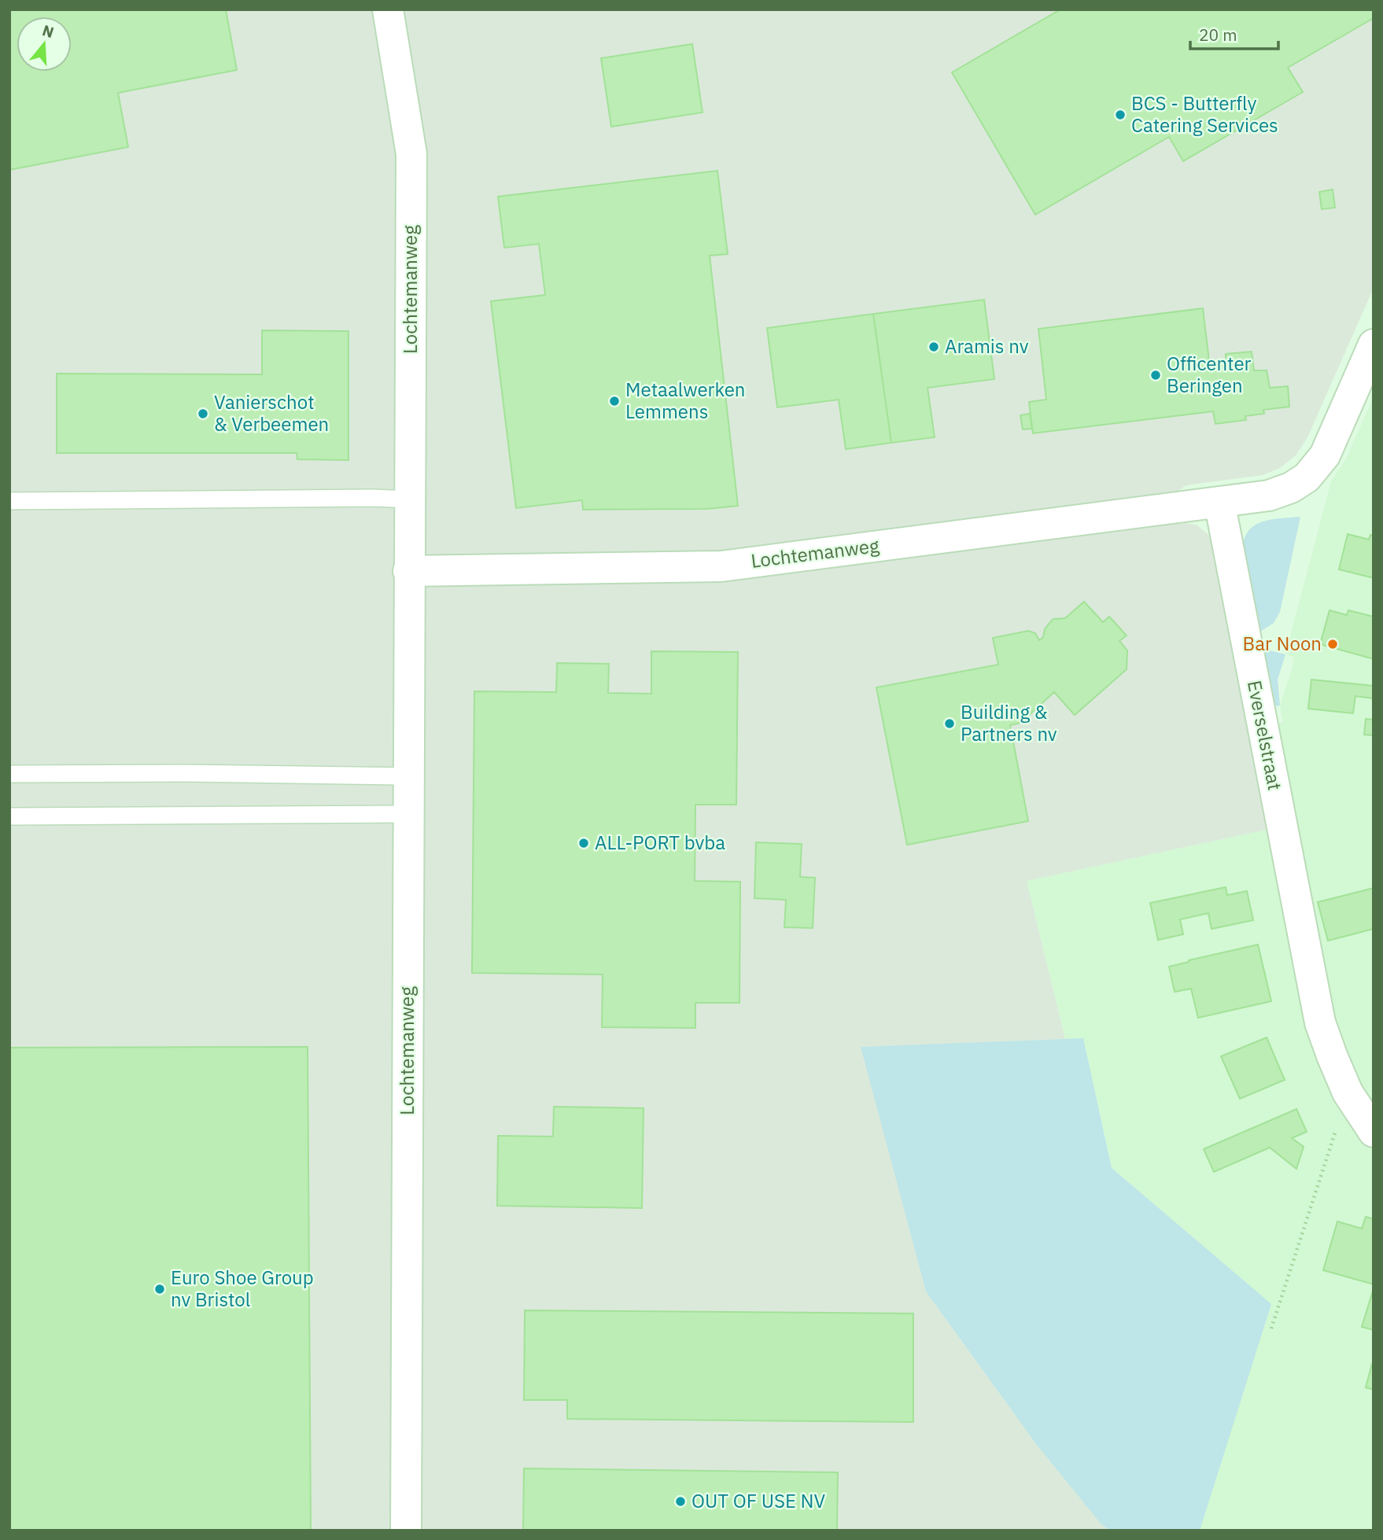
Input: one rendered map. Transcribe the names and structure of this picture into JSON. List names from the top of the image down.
{
  "streets": {
    "street": ["Lochtemanweg", "Everselstraat"]
  },
  "crossings": [
    ["Lochtemanweg", "Everselstraat"]
  ],
  "places": [
    "BCS - Butterfly Catering Services",
    "Aramis nv",
    "Officenter Beringen",
    "Metaalwerken Lemmens",
    "Vanierschot & Verbeemen",
    "Bar Noon",
    "Building & Partners nv",
    "ALL-PORT bvba",
    "Euro Shoe Group nv Bristol",
    "OUT OF USE NV"
  ],
  "scale_bar": "20 m",
  "north": "top"
}
